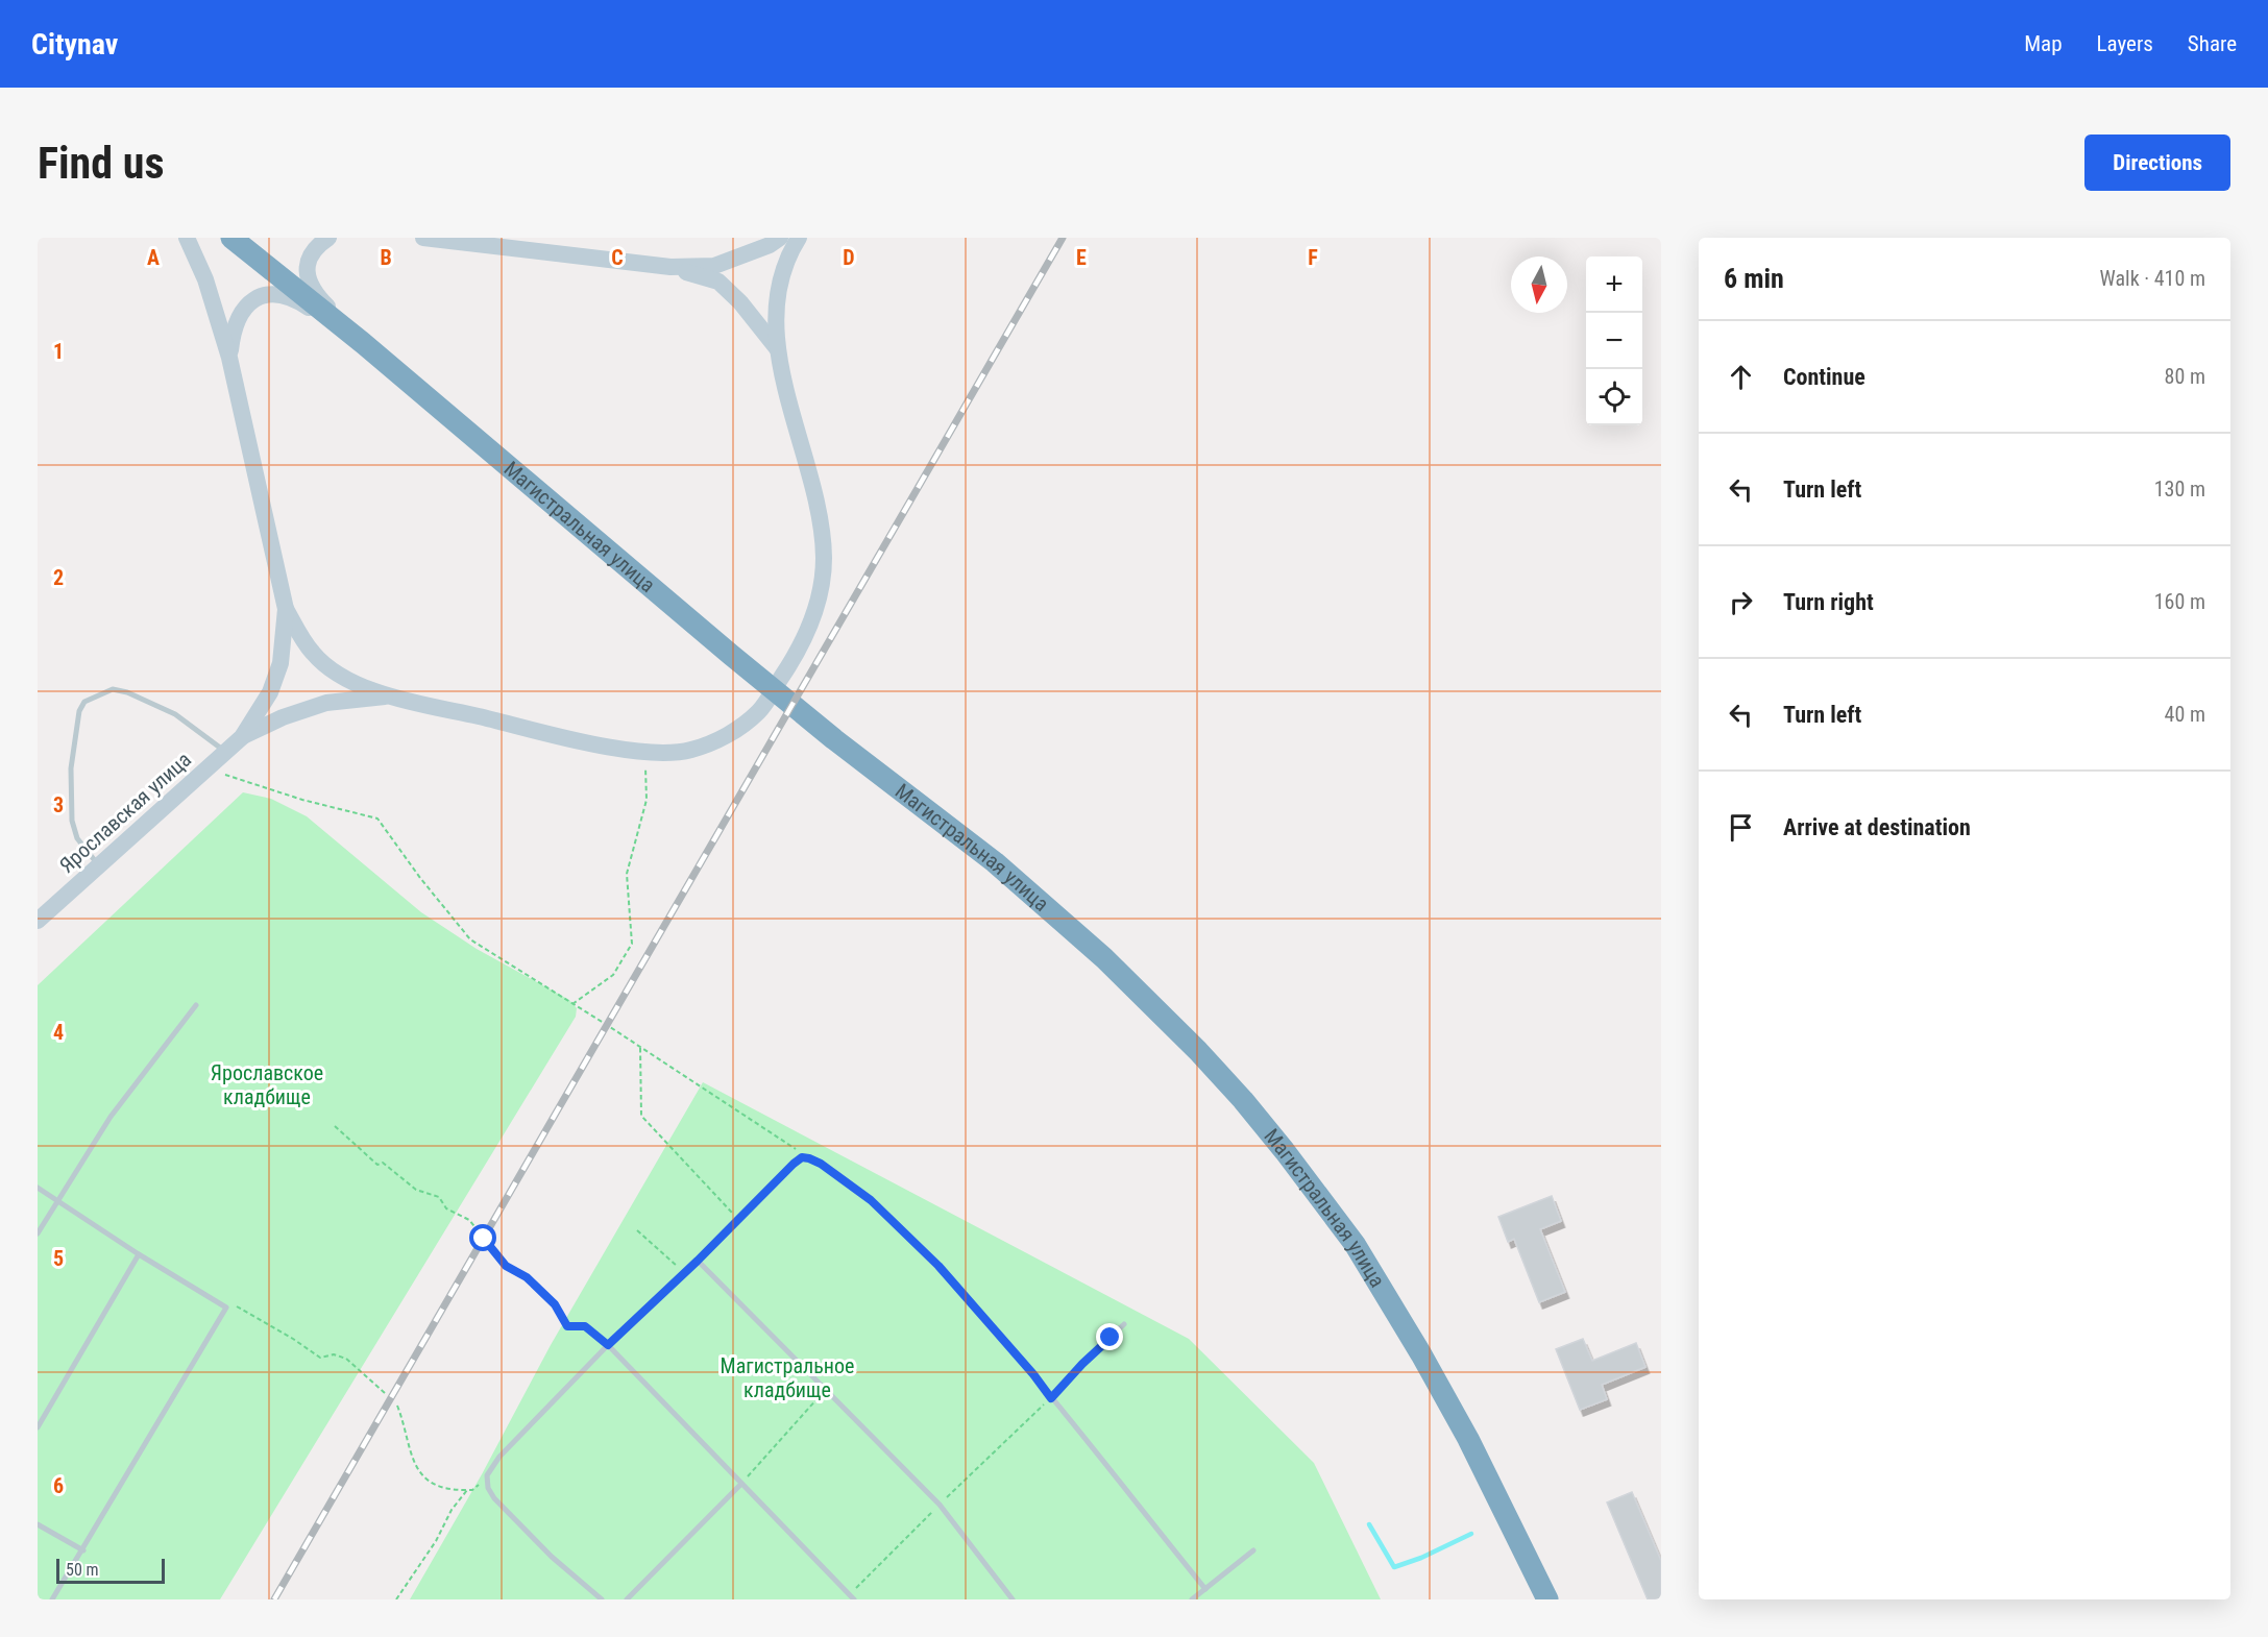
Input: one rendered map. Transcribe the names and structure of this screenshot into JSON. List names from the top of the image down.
{
  "streets": {
    "highway": ["Магистральная улица"],
    "main road": ["Ярославская улица"]
  },
  "parks": ["Ярославское кладбище", "Магистральное кладбище"],
  "scale_bar": "50 m",
  "north": "bottom",
  "page": {
    "header": "Citynav",
    "nav": ["Map", "Layers", "Share"],
    "buttons": "Directions",
    "title": "Find us",
    "heading": ["6 min", "Walk · 410 m"],
    "map_buttons": ["+", "−"],
    "list": [
      ["Continue", "80 m"],
      ["Turn left", "130 m"],
      ["Turn right", "160 m"],
      ["Turn left", "40 m"],
      "Arrive at destination"
    ],
    "scale": "50 m"
  },
  "grid": {
    "columns": [
      "A",
      "B",
      "C",
      "D",
      "E",
      "F"
    ],
    "rows": [
      "1",
      "2",
      "3",
      "4",
      "5",
      "6"
    ]
  }
}
